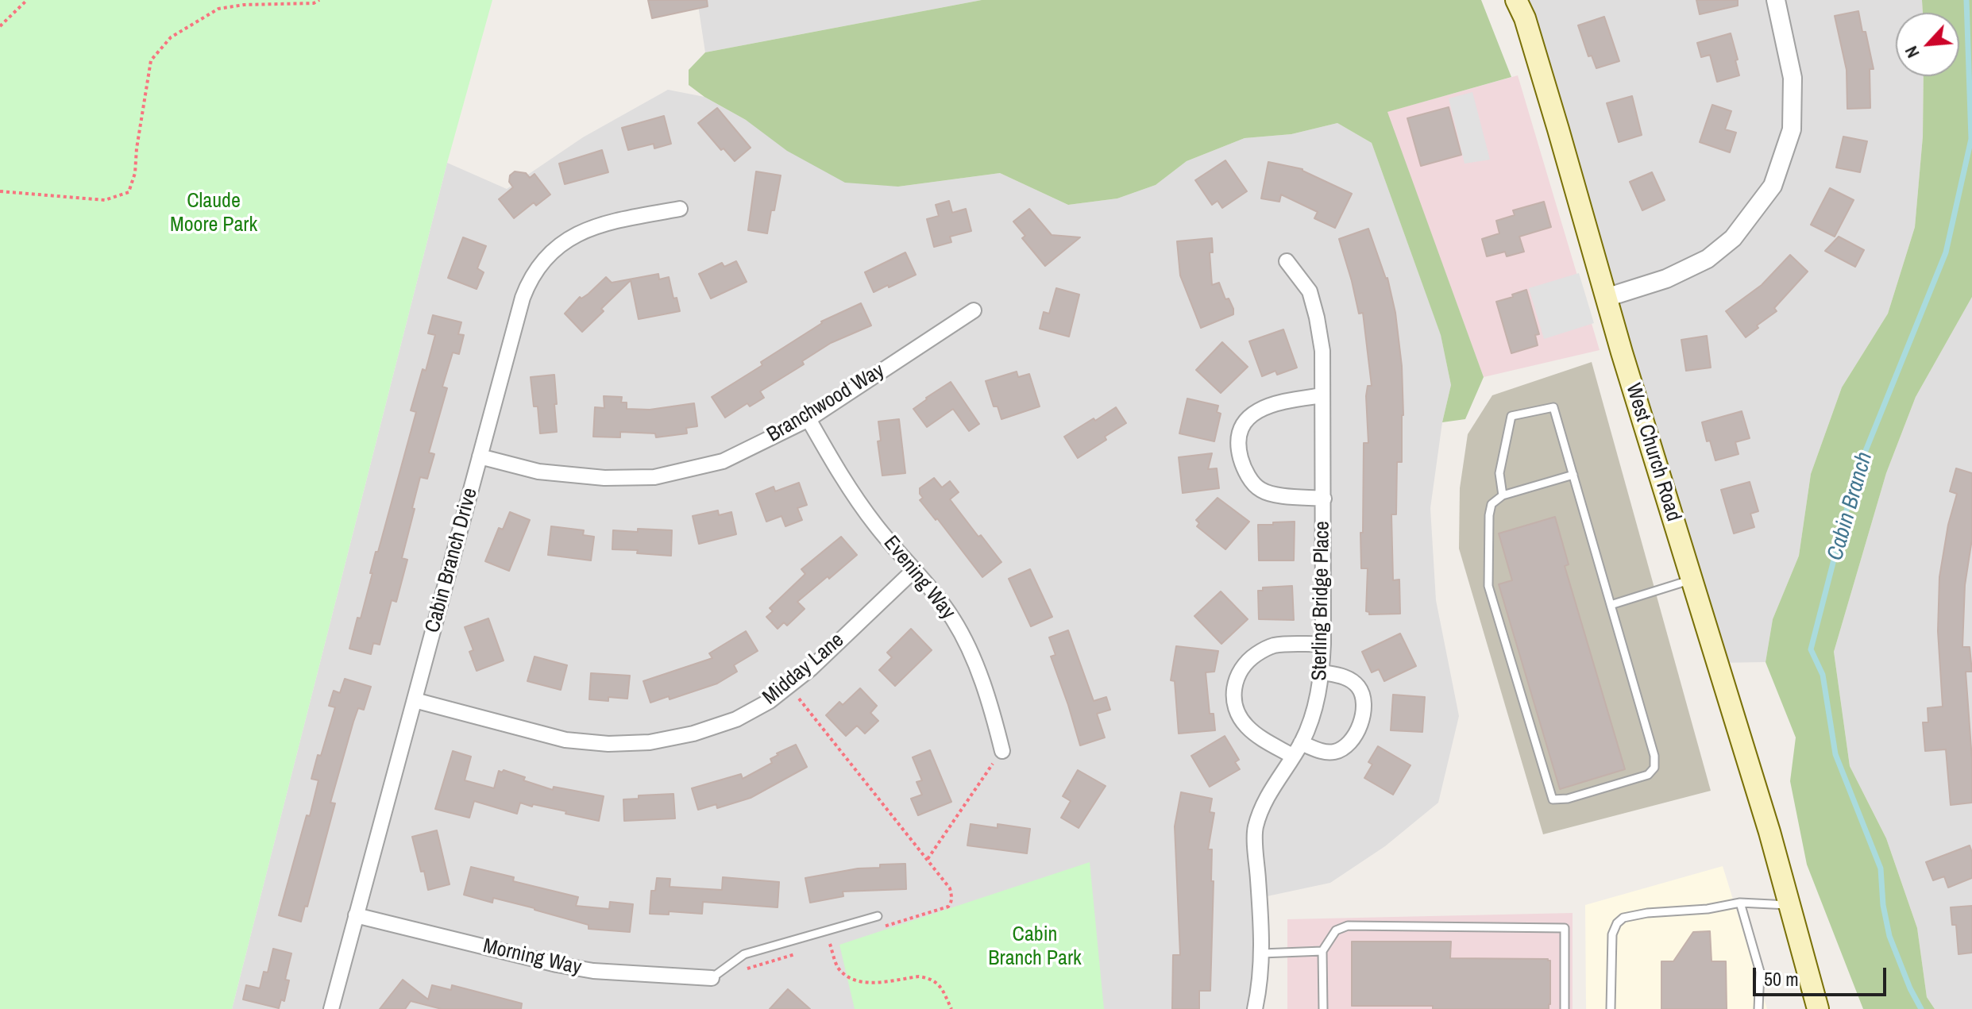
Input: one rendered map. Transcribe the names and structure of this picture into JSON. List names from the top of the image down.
{
  "streets": {
    "main road": ["West Church Road"],
    "street": [
      "Branchwood Way",
      "Cabin Branch Drive",
      "Evening Way",
      "Sterling Bridge Place",
      "Midday Lane",
      "Morning Way"
    ]
  },
  "crossings": [
    ["Branchwood Way", "Cabin Branch Drive"],
    ["Branchwood Way", "Evening Way"],
    ["Cabin Branch Drive", "Midday Lane"],
    ["Cabin Branch Drive", "Morning Way"],
    ["Evening Way", "Midday Lane"]
  ],
  "water": ["Cabin Branch"],
  "parks": ["Claude Moore Park", "Cabin Branch Park"],
  "scale_bar": "50 m",
  "north": "bottom left"
}
